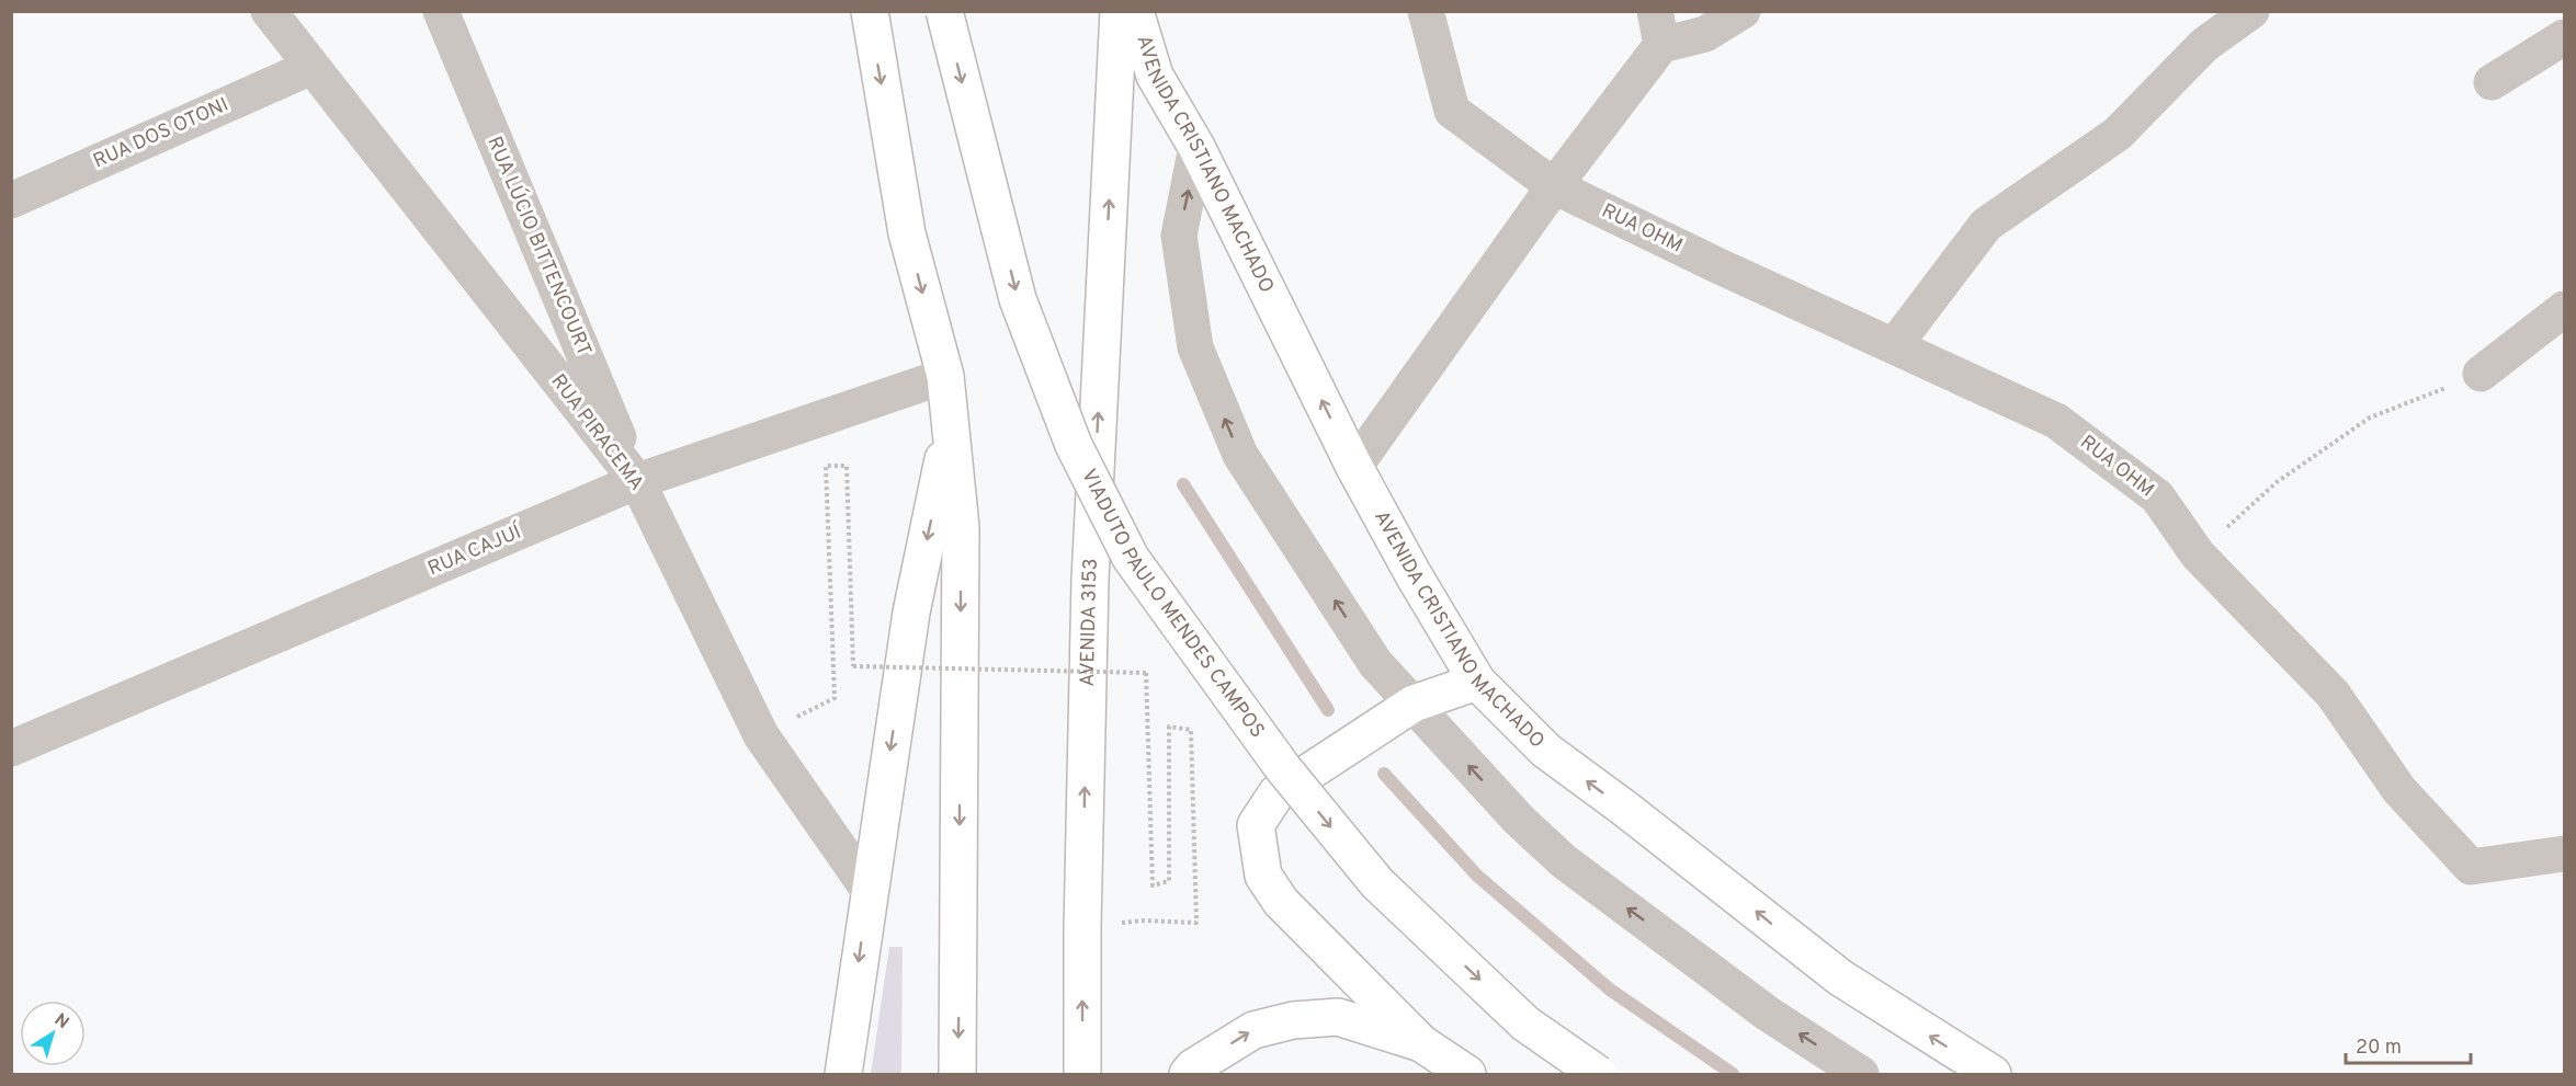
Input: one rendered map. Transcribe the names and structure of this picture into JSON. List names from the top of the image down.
{
  "streets": {
    "highway": ["AVENIDA CRISTIANO MACHADO", "VIADUTO PAULO MENDES CAMPOS", "AVENIDA 3153"],
    "street": [
      "RUA DOS OTONI",
      "RUA OHM",
      "RUA LÚCIO BITTENCOURT",
      "RUA PIRACEMA",
      "RUA CAJUÍ"
    ]
  },
  "crossings": [
    ["RUA DOS OTONI", "RUA PIRACEMA"],
    ["RUA LÚCIO BITTENCOURT", "RUA PIRACEMA"],
    ["RUA LÚCIO BITTENCOURT", "RUA CAJUÍ"],
    ["RUA PIRACEMA", "RUA CAJUÍ"]
  ],
  "one_way": ["AVENIDA CRISTIANO MACHADO"],
  "scale_bar": "20 m",
  "north": "top right"
}
